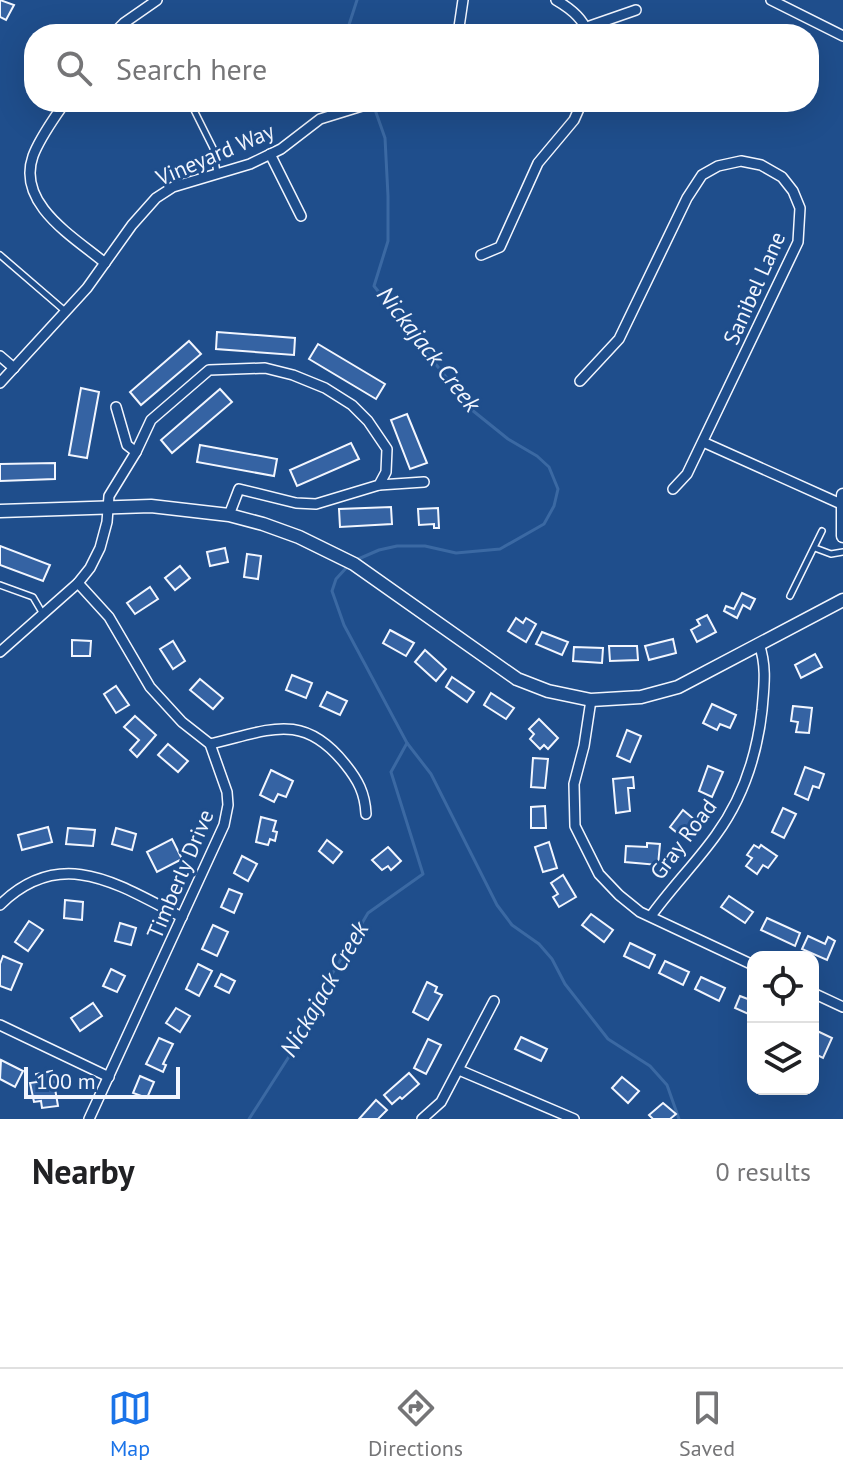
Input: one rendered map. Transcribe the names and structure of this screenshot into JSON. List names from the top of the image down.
{
  "streets": {
    "street": [
      "Vineyard Way",
      "Sanibel Lane",
      "Gray Road",
      "Timberly Drive"
    ]
  },
  "water": ["Nickajack Creek"],
  "scale_bar": "100 m",
  "page": {
    "search": "Search here",
    "scale": "100 m",
    "heading": ["Nearby", "0 results"],
    "nav": ["Map", "Directions", "Saved"]
  }
}
